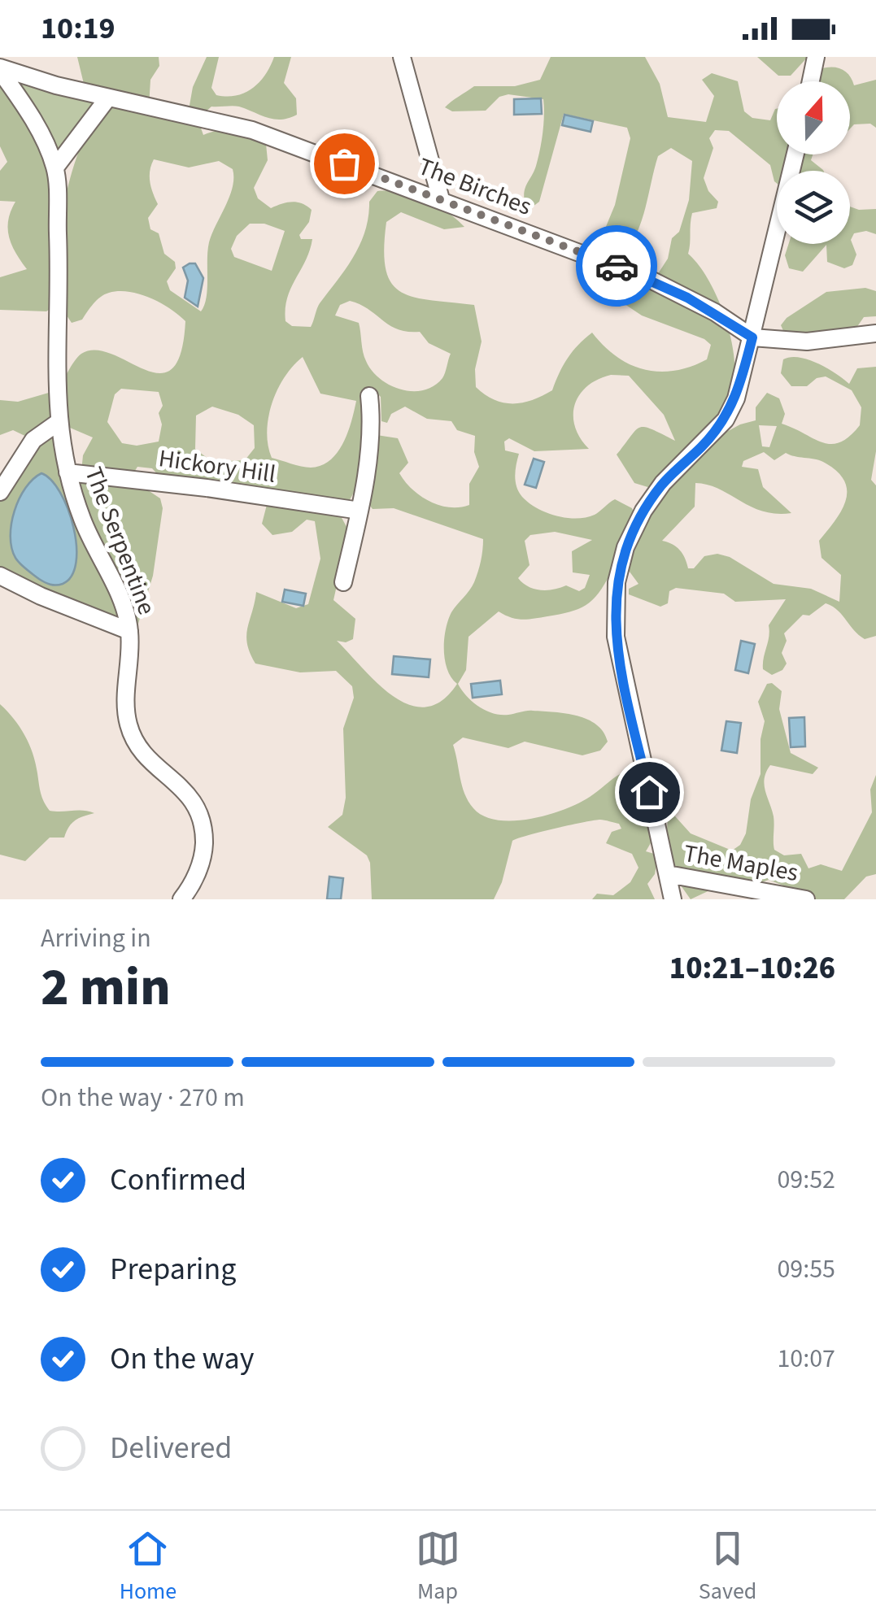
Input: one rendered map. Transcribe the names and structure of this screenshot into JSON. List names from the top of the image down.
{
  "streets": {
    "street": [
      "The Birches",
      "Hickory Hill",
      "The Serpentine",
      "The Maples"
    ]
  },
  "crossings": [
    ["The Birches", "The Serpentine"],
    ["Hickory Hill", "The Serpentine"]
  ],
  "north": "top",
  "page": {
    "status": "10:19",
    "heading": ["2 min", "Arriving in", "10:21–10:26"],
    "bar": "On the way · 270 m",
    "list": [
      ["Confirmed", "09:52"],
      ["Preparing", "09:55"],
      ["On the way", "10:07"],
      "Delivered"
    ],
    "tabs": ["Home", "Map", "Saved"]
  }
}
